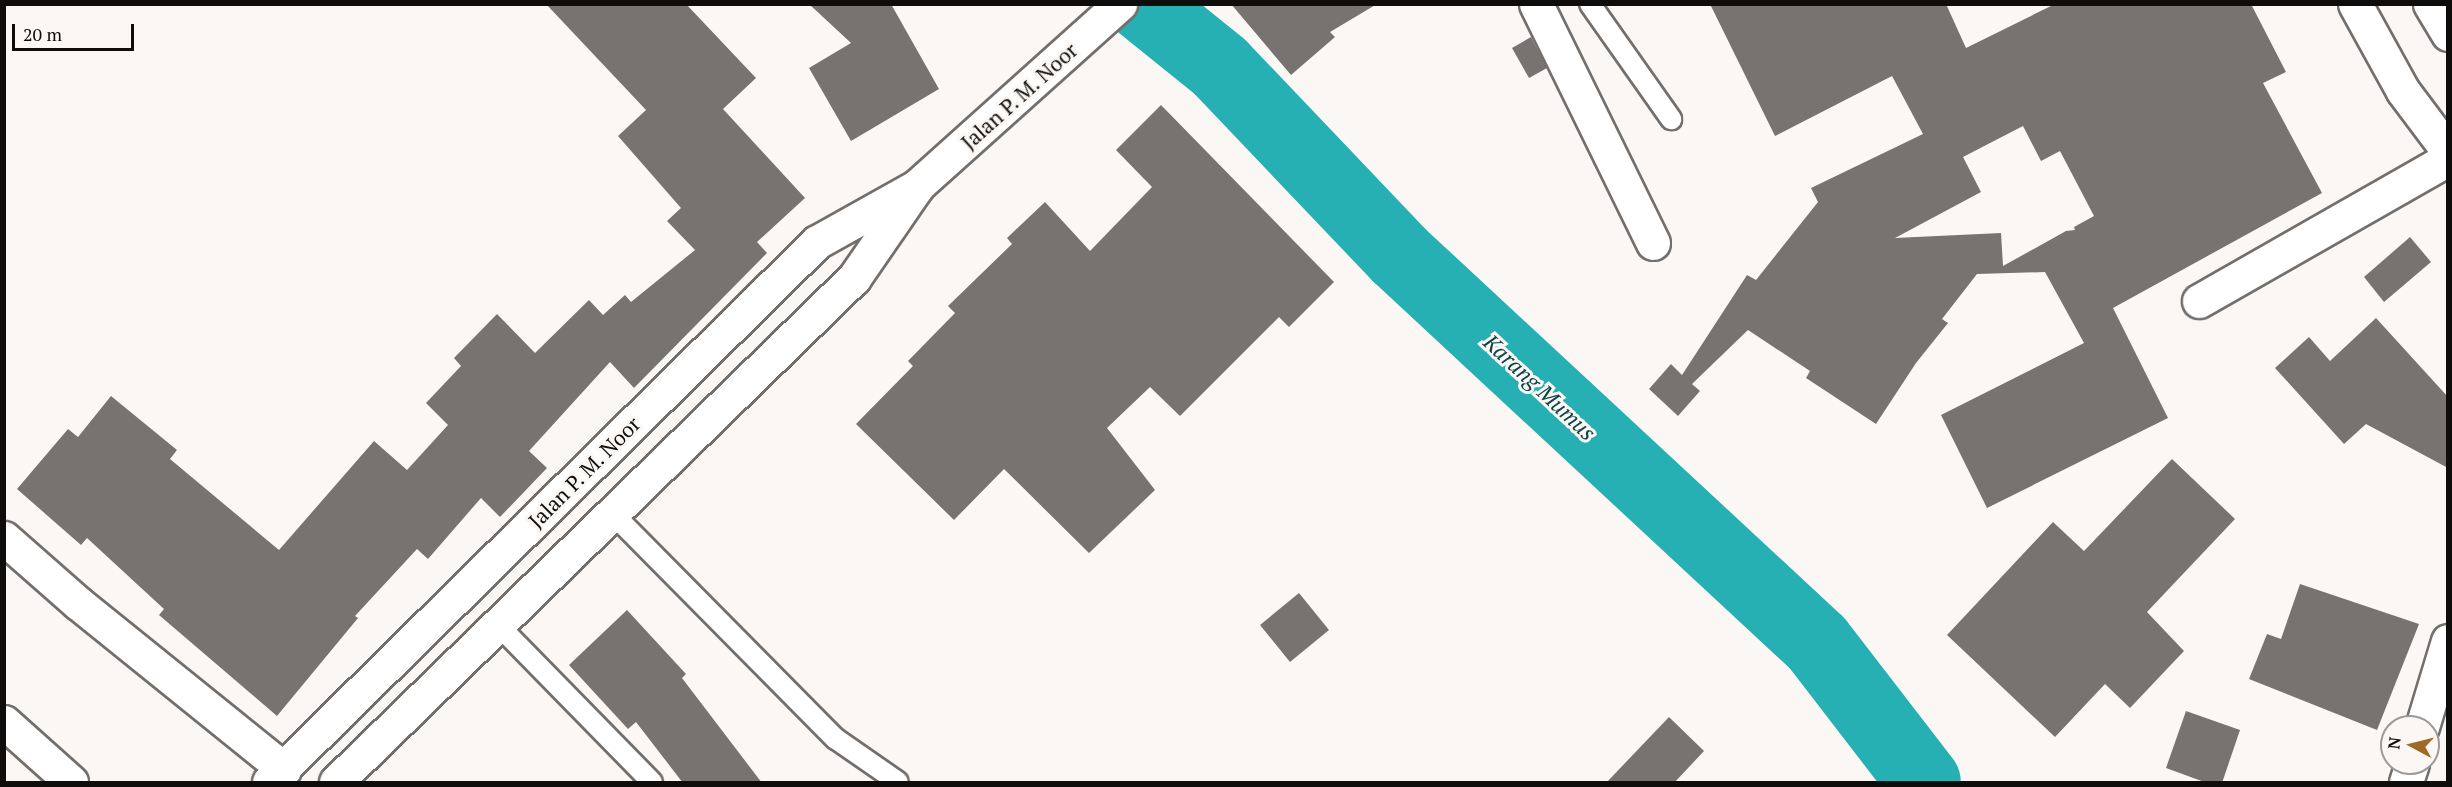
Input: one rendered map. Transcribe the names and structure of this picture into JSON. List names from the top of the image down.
{
  "streets": {
    "main road": ["Jalan P. M. Noor"]
  },
  "water": ["Karang Mumus"],
  "scale_bar": "20 m",
  "north": "left"
}
